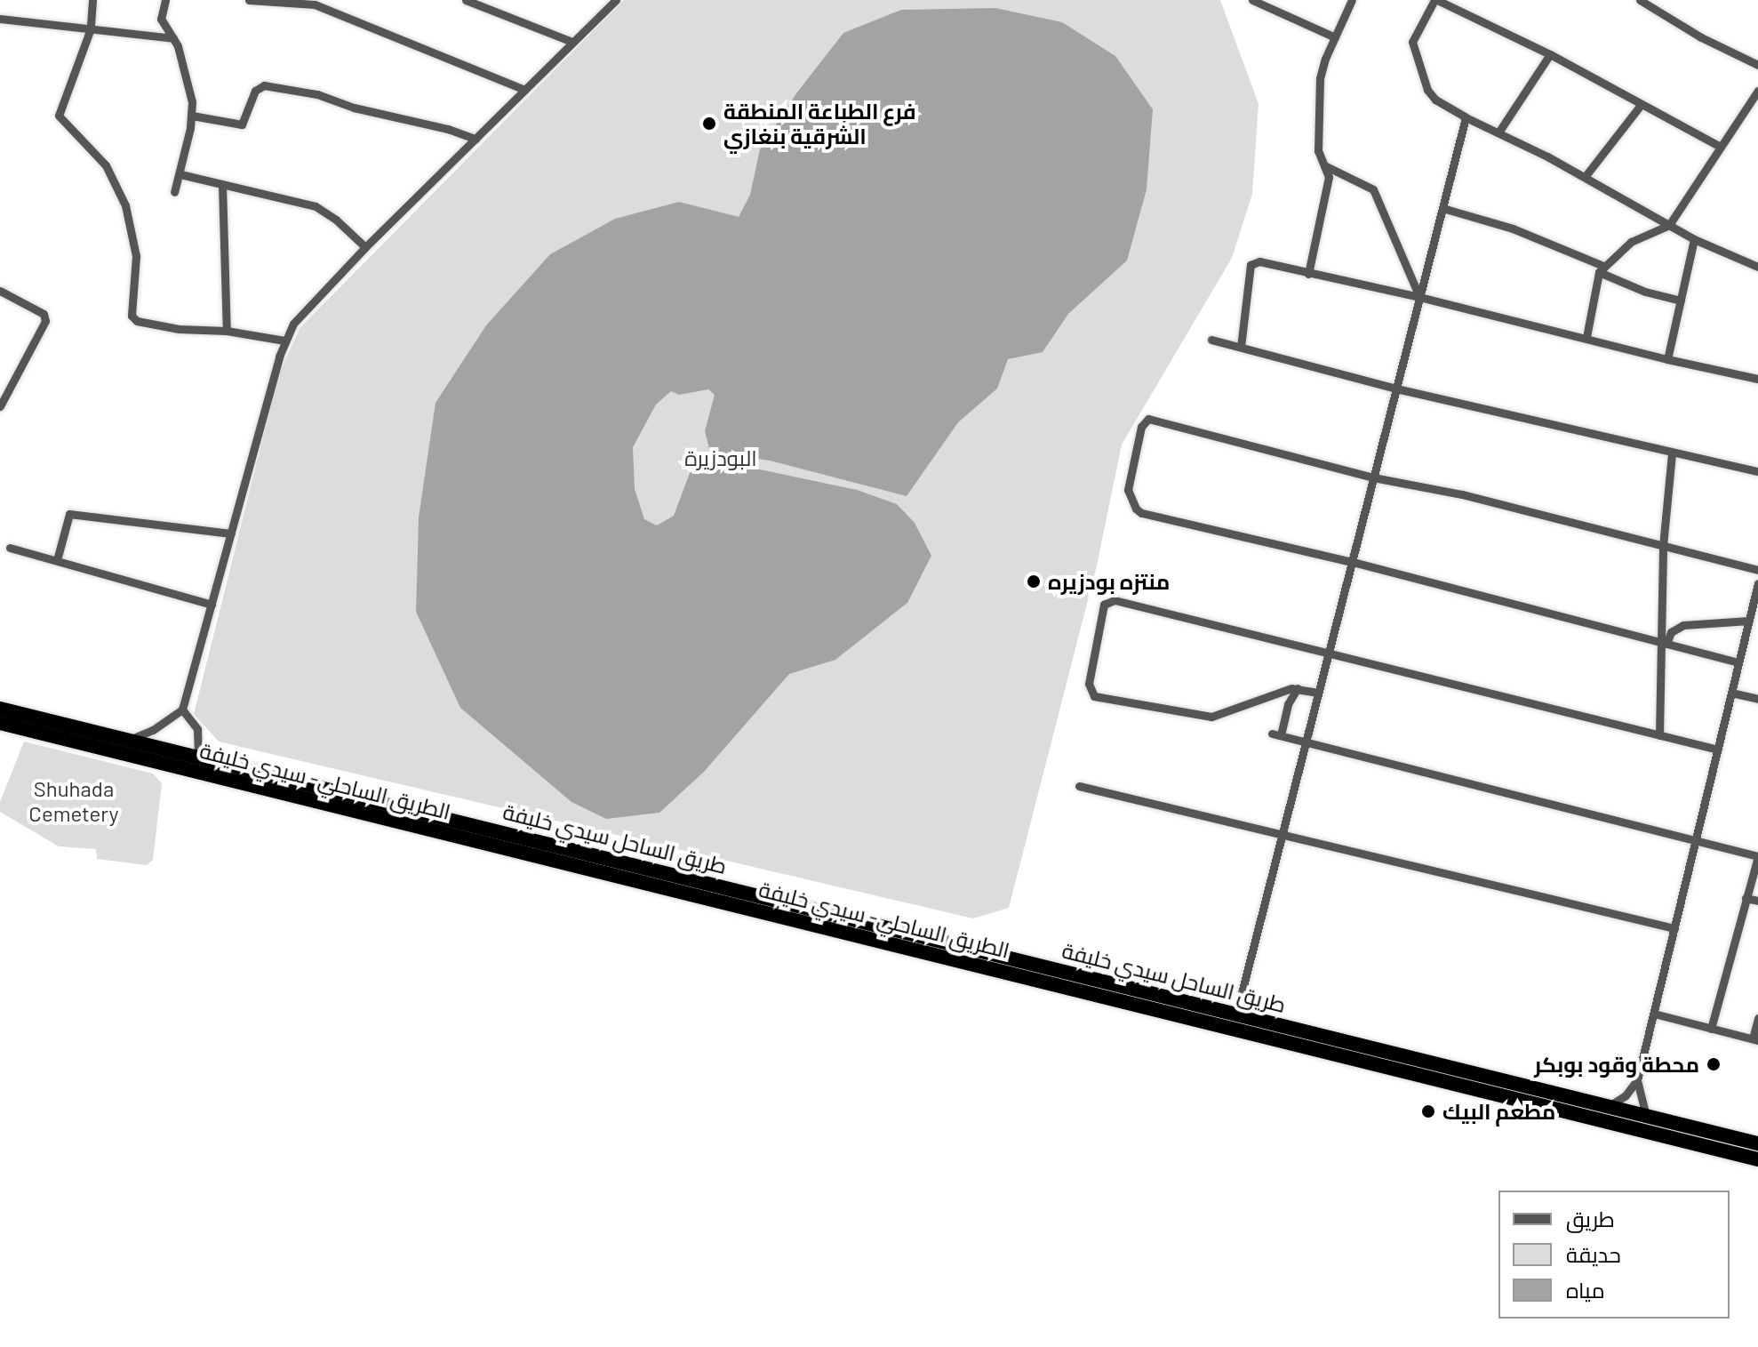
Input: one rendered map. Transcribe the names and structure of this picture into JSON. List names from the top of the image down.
{
  "streets": {
    "highway": ["الطريق الساحلي- سيدي خليفة", "طريق الساحل سيدي خليفة"]
  },
  "crossings": [
    ["الطريق الساحلي- سيدي خليفة", "طريق الساحل سيدي خليفة"]
  ],
  "parks": ["البودزيرة", "Shuhada Cemetery"],
  "places": [
    "فرع الطباعة المنطقة الشرقية بنغازي",
    "منتزه بودزيره",
    "محطة وقود بوبكر",
    "مطعم البيك"
  ],
  "legend": ["طريق", "حديقة", "مياه"]
}
